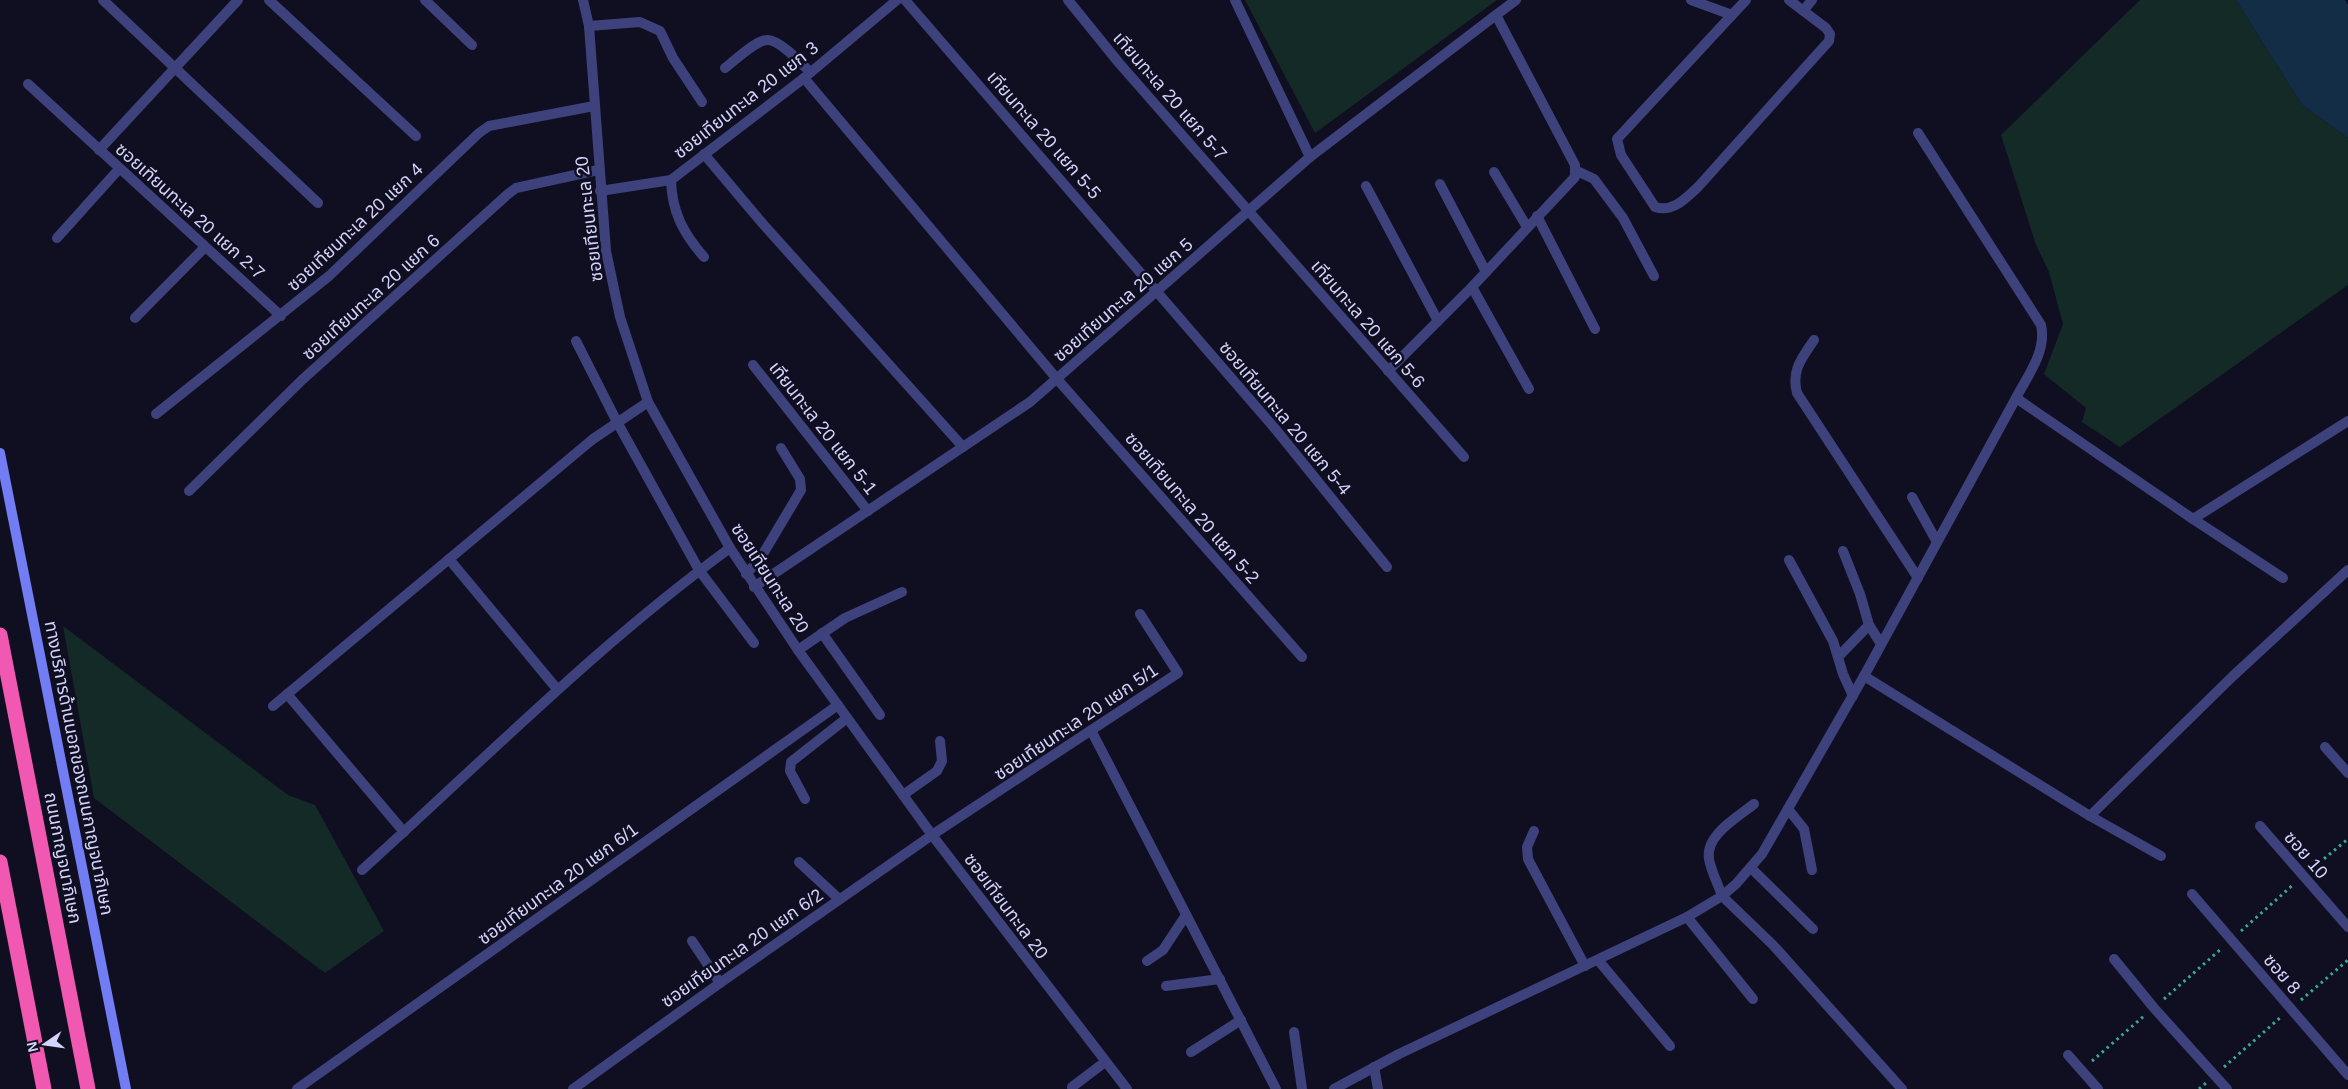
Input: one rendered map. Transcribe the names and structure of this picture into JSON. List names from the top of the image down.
{
  "streets": {
    "highway": ["ถนนกาญจนาภิเษก"],
    "main road": ["ทางบริการด้านนอกของถนนกาญจนาภิเษก"],
    "street": [
      "เทียนทะเล 20 แยก 5-7",
      "ซอยเทียนทะเล 20 แยก 3",
      "เทียนทะเล 20 แยก 5-5",
      "ซอยเทียนทะเล 20 แยก 2-7",
      "ซอยเทียนทะเล 20",
      "ซอยเทียนทะเล 20 แยก 4",
      "ซอยเทียนทะเล 20 แยก 6",
      "ซอยเทียนทะเล 20 แยก 5",
      "เทียนทะเล 20 แยก 5-6",
      "ซอยเทียนทะเล 20 แยก 5-4",
      "เทียนทะเล 20 แยก 5-1",
      "ซอยเทียนทะเล 20 แยก 5-2",
      "ซอยเทียนทะเล 20 แยก 5/1",
      "ซอย 10",
      "ซอยเทียนทะเล 20 แยก 6/1",
      "ซอยเทียนทะเล 20 แยก 6/2",
      "ซอย 8"
    ]
  },
  "crossings": [
    ["เทียนทะเล 20 แยก 5-7", "ซอยเทียนทะเล 20 แยก 5"],
    ["เทียนทะเล 20 แยก 5-7", "เทียนทะเล 20 แยก 5-6"],
    ["ซอยเทียนทะเล 20 แยก 3", "ซอยเทียนทะเล 20"],
    ["ซอยเทียนทะเล 20 แยก 3", "ซอยเทียนทะเล 20 แยก 5-2"],
    ["เทียนทะเล 20 แยก 5-5", "ซอยเทียนทะเล 20 แยก 5"],
    ["เทียนทะเล 20 แยก 5-5", "ซอยเทียนทะเล 20 แยก 5-4"],
    ["ซอยเทียนทะเล 20 แยก 2-7", "ซอยเทียนทะเล 20 แยก 4"],
    ["ซอยเทียนทะเล 20", "ซอยเทียนทะเล 20 แยก 4"],
    ["ซอยเทียนทะเล 20", "ซอยเทียนทะเล 20 แยก 6"],
    ["ซอยเทียนทะเล 20", "ซอยเทียนทะเล 20 แยก 5"],
    ["ซอยเทียนทะเล 20", "ซอยเทียนทะเล 20 แยก 5/1"],
    ["ซอยเทียนทะเล 20", "ซอยเทียนทะเล 20 แยก 6/1"],
    ["ซอยเทียนทะเล 20", "ซอยเทียนทะเล 20 แยก 6/2"],
    ["ซอยเทียนทะเล 20 แยก 5", "เทียนทะเล 20 แยก 5-6"],
    ["ซอยเทียนทะเล 20 แยก 5", "ซอยเทียนทะเล 20 แยก 5-4"],
    ["ซอยเทียนทะเล 20 แยก 5", "เทียนทะเล 20 แยก 5-1"],
    ["ซอยเทียนทะเล 20 แยก 5", "ซอยเทียนทะเล 20 แยก 5-2"],
    ["ซอยเทียนทะเล 20 แยก 5/1", "ซอยเทียนทะเล 20 แยก 6/2"]
  ],
  "north": "left"
}
